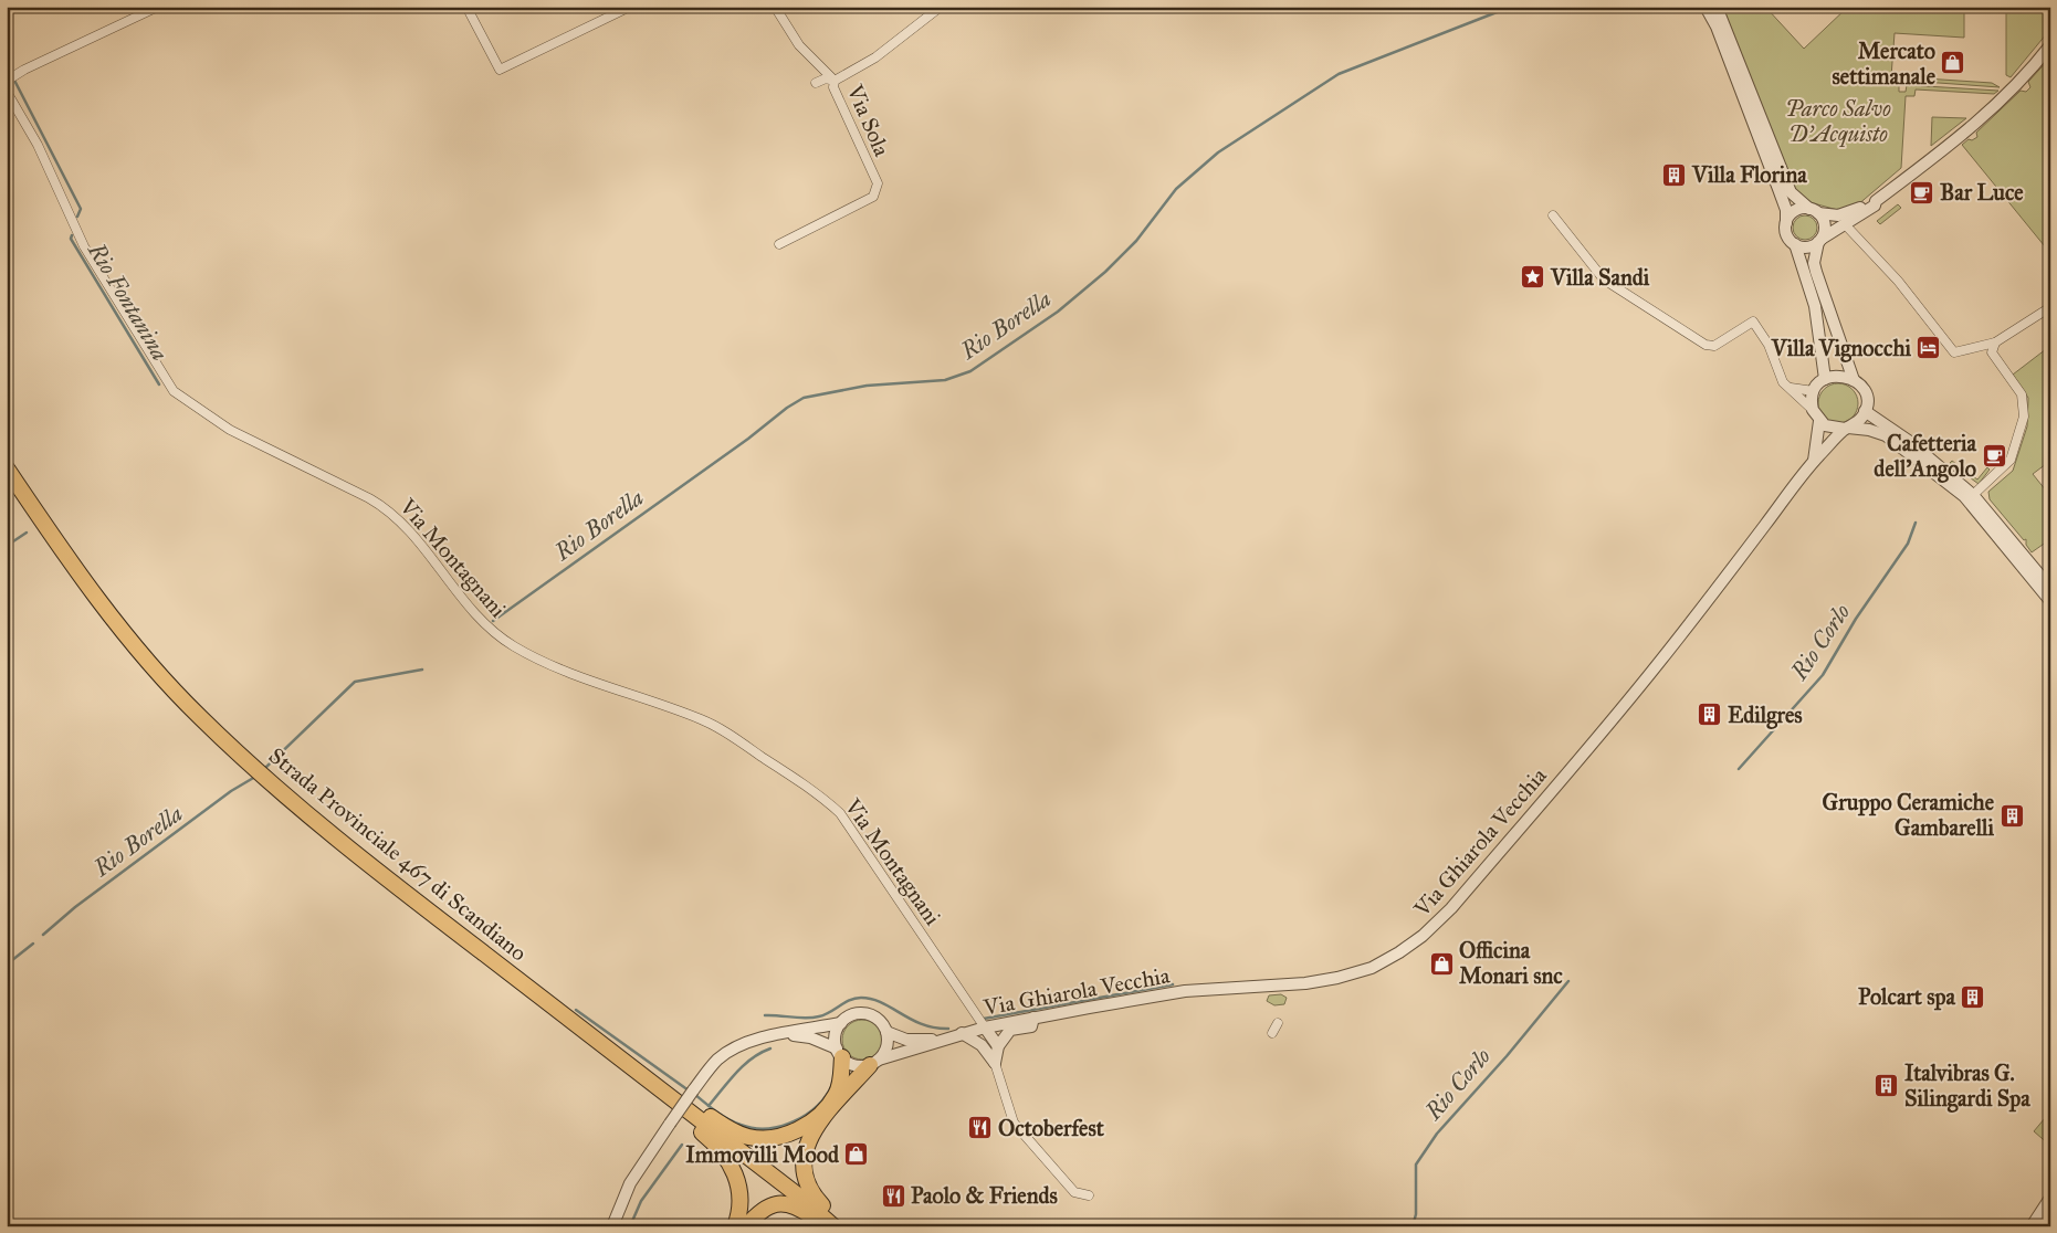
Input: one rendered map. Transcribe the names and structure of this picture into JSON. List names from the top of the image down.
{
  "streets": {
    "highway": ["Strada Provinciale 467 di Scandiano"],
    "street": ["Via Sola", "Via Montagnani", "Via Ghiarola Vecchia"]
  },
  "crossings": [
    ["Via Montagnani", "Via Ghiarola Vecchia"]
  ],
  "water": ["Rio Fontanina", "Rio Borella", "Rio Corlo"],
  "parks": ["Parco Salvo D’Acquisto"],
  "places": {
    "shop": ["Mercato settimanale", "Officina Monari snc", "Immovilli Mood"],
    "building": [
      "Villa Florina",
      "Edilgres",
      "Gruppo Ceramiche Gambarelli",
      "Polcart spa",
      "Italvibras G. Silingardi Spa"
    ],
    "cafe": ["Bar Luce", "Cafetteria dell'Angolo"],
    "place": ["Villa Sandi"],
    "hotel": ["Villa Vignocchi"],
    "restaurant": ["Octoberfest", "Paolo & Friends"]
  }
}
